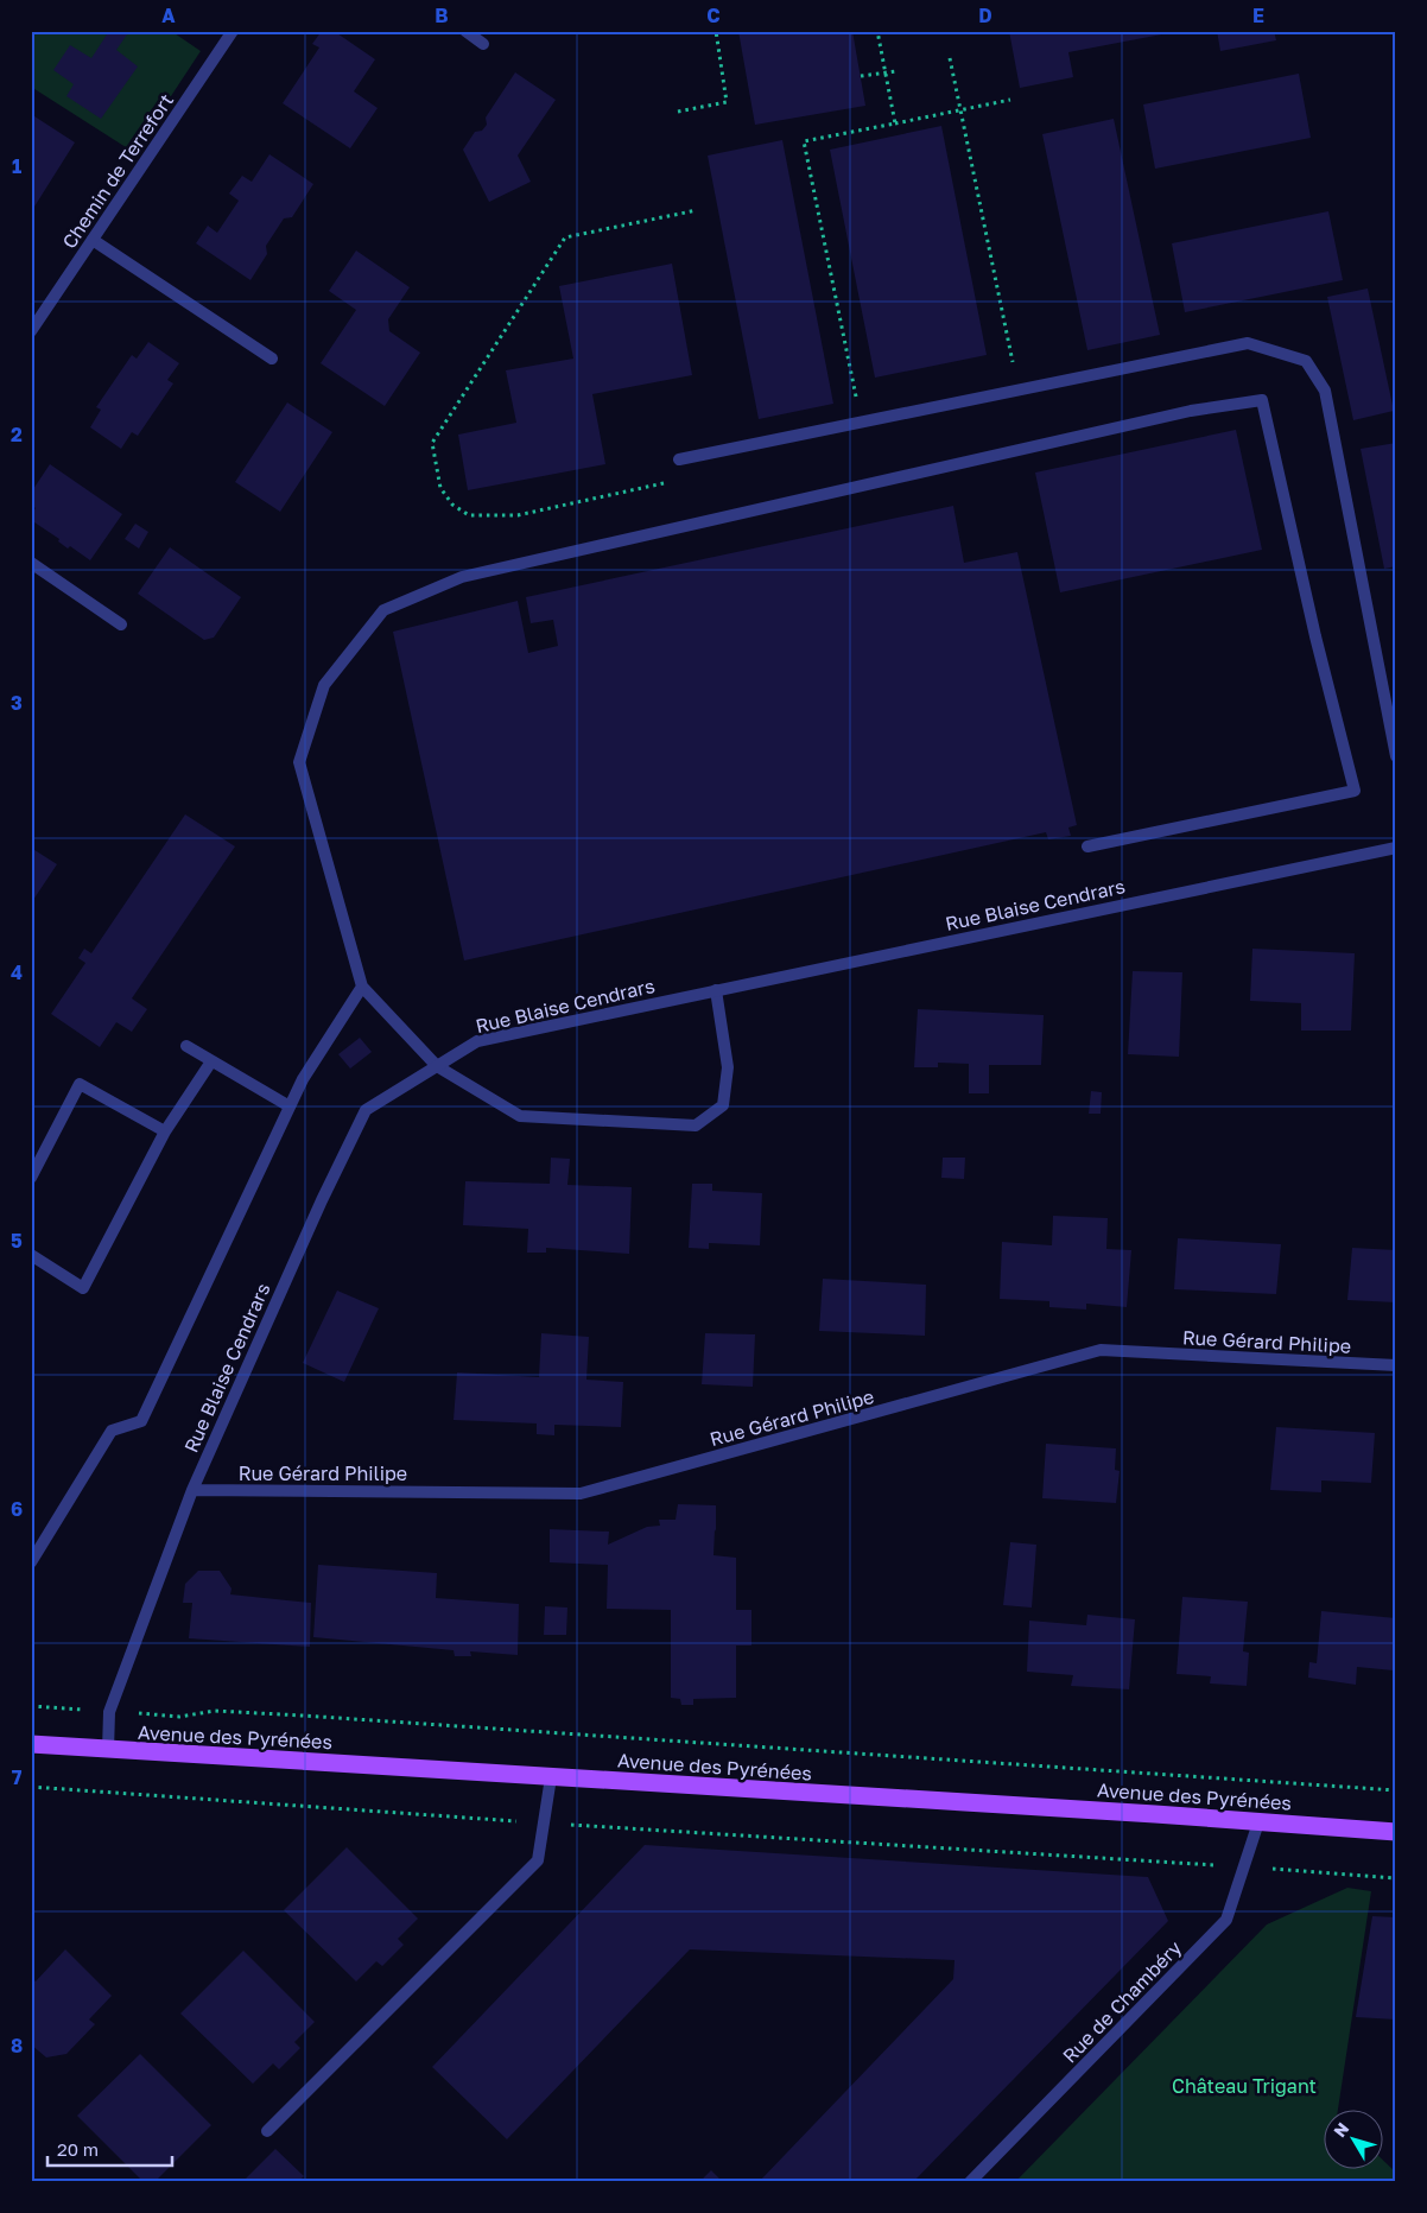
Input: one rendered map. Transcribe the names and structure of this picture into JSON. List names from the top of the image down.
{
  "streets": {
    "main road": ["Avenue des Pyrénées"],
    "street": [
      "Chemin de Terrefort",
      "Rue Blaise Cendrars",
      "Rue Gérard Philipe",
      "Rue de Chambéry"
    ]
  },
  "crossings": [
    ["Rue Blaise Cendrars", "Rue Gérard Philipe"],
    ["Rue Blaise Cendrars", "Avenue des Pyrénées"],
    ["Avenue des Pyrénées", "Rue de Chambéry"]
  ],
  "parks": ["Château Trigant"],
  "scale_bar": "20 m",
  "north": "top left",
  "grid": {
    "columns": [
      "A",
      "B",
      "C",
      "D",
      "E"
    ],
    "rows": [
      "1",
      "2",
      "3",
      "4",
      "5",
      "6",
      "7",
      "8"
    ]
  }
}
